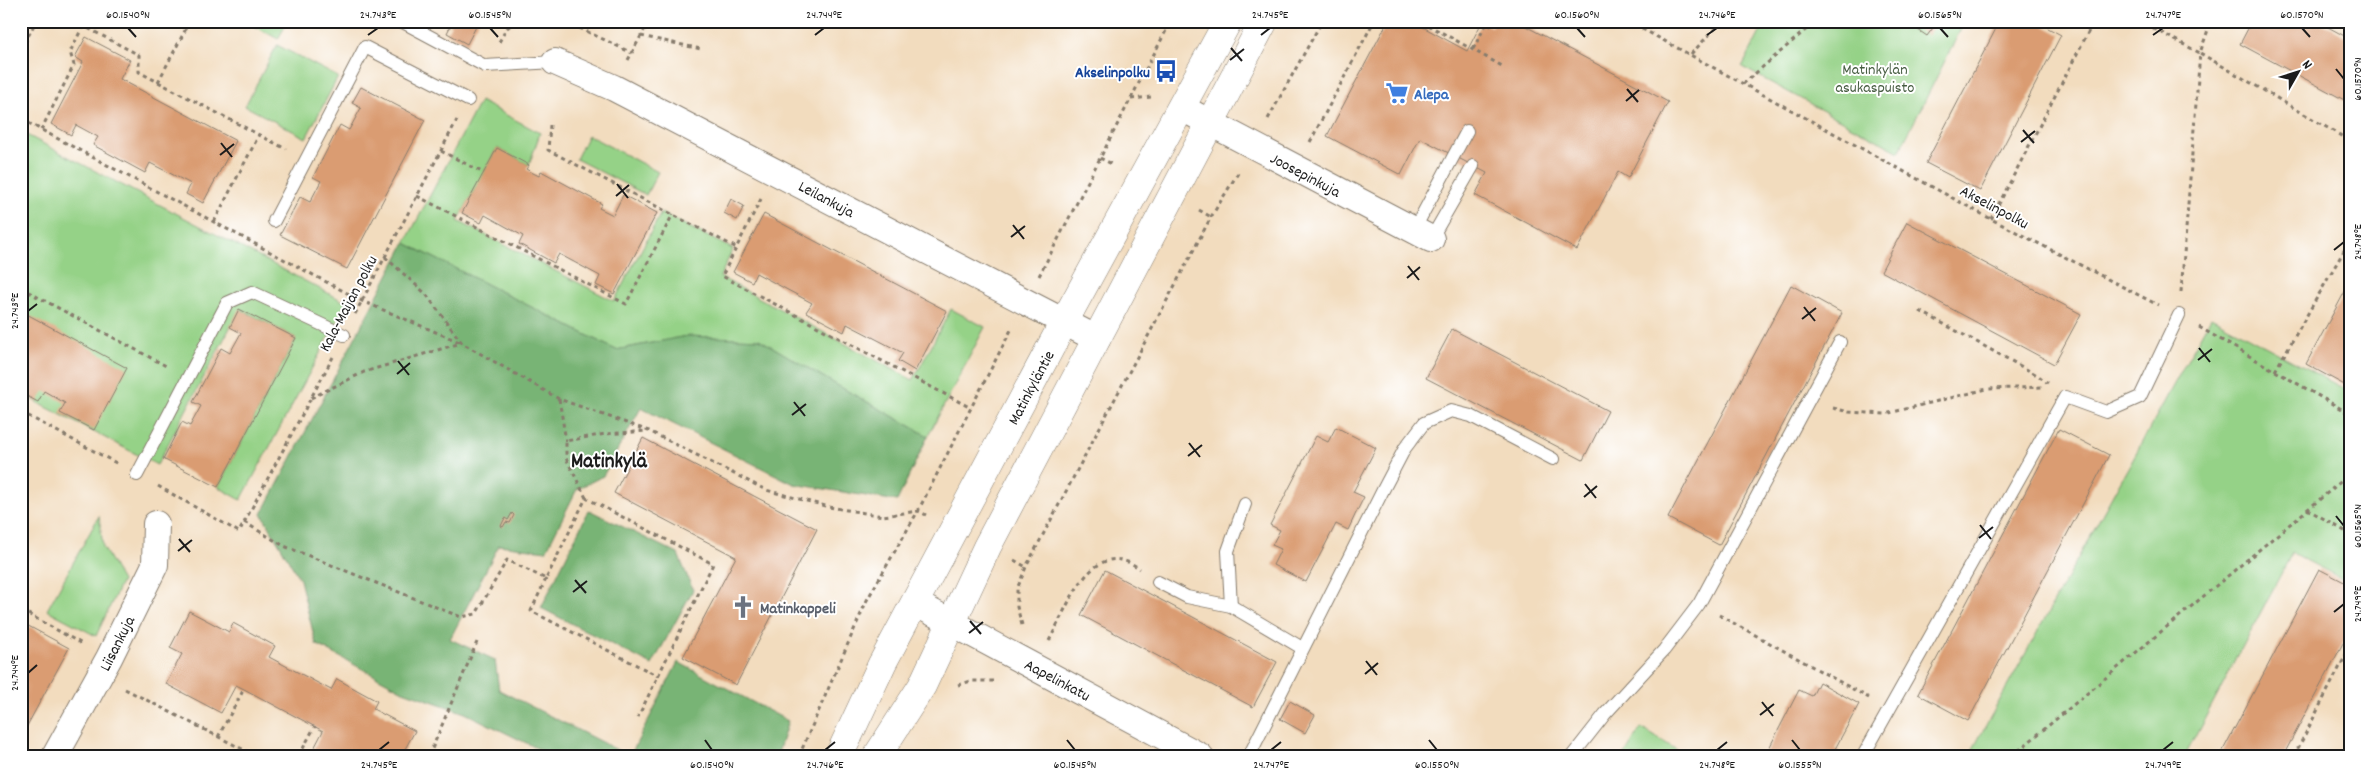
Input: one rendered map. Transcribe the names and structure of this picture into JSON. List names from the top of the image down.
{
  "streets": {
    "main road": ["Matinkyläntie"],
    "street": [
      "Joosepinkuja",
      "Leilankuja",
      "Liisankuja",
      "Aapelinkatu"
    ],
    "path": ["Akselinpolku", "Kala-Maijan polku"]
  },
  "crossings": [
    ["Joosepinkuja", "Matinkyläntie"],
    ["Leilankuja", "Matinkyläntie"],
    ["Matinkyläntie", "Aapelinkatu"]
  ],
  "districts": ["Matinkylä"],
  "parks": ["Matinkylän asukaspuisto"],
  "places": {
    "bus stop": ["Akselinpolku"],
    "supermarket": ["Alepa"],
    "church": ["Matinkappeli"]
  },
  "north": "top right",
  "coordinates": [
    "60.1540°N",
    "24.743°E",
    "60.1545°N",
    "24.744°E",
    "24.745°E",
    "60.1560°N",
    "24.746°E",
    "60.1565°N",
    "24.747°E",
    "60.1570°N",
    "24.748°E",
    "24.749°E",
    "60.1550°N",
    "60.1555°N"
  ]
}
